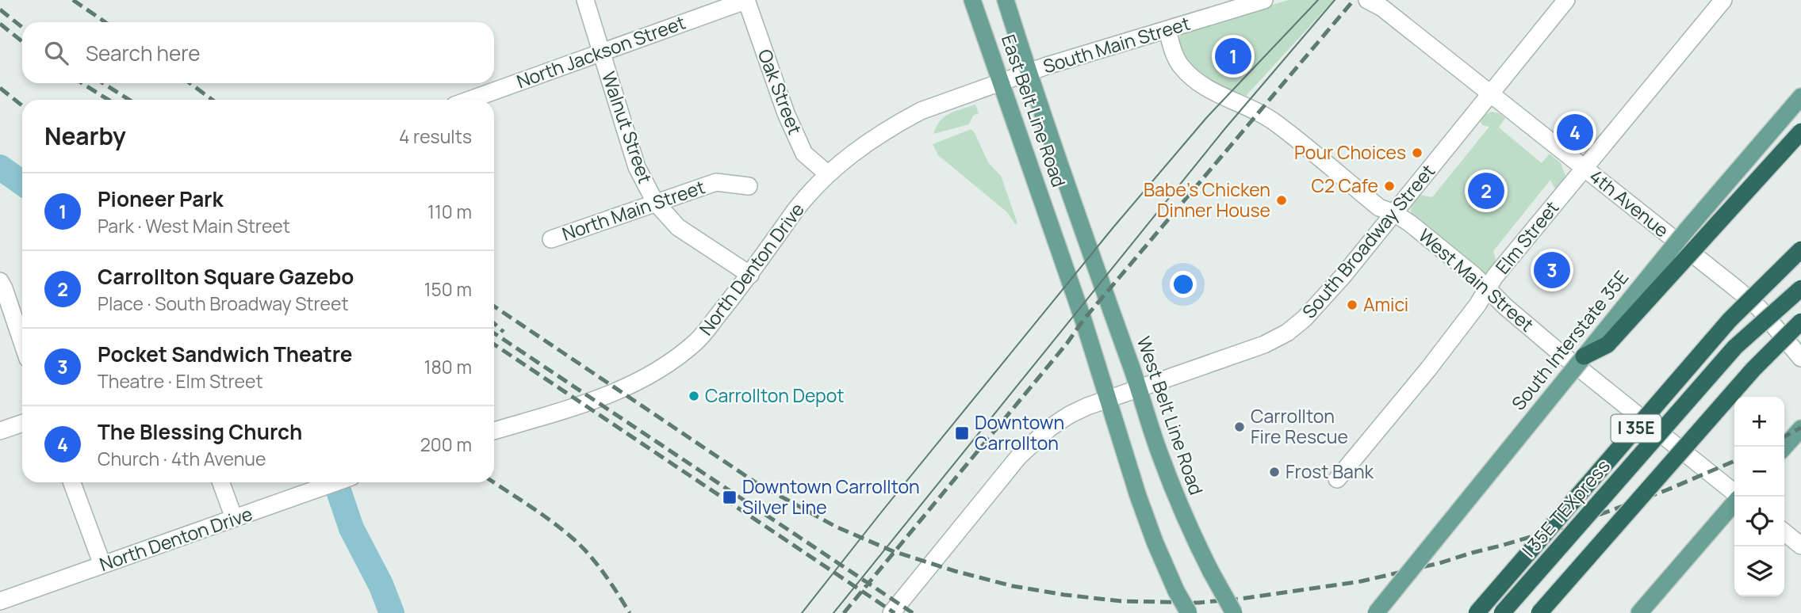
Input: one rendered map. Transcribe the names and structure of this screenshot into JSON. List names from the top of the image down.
{
  "streets": {
    "highway": ["I 35E", "I 35E TEXpress"],
    "main road": ["East Belt Line Road", "South Interstate 35E", "West Belt Line Road"],
    "street": [
      "South Main Street",
      "North Jackson Street",
      "Oak Street",
      "Walnut Street",
      "4th Avenue",
      "North Main Street",
      "Elm Street",
      "South Broadway Street",
      "North Denton Drive",
      "West Main Street"
    ]
  },
  "crossings": [
    ["South Main Street", "East Belt Line Road"],
    ["South Main Street", "North Denton Drive"],
    ["South Main Street", "West Main Street"],
    ["North Jackson Street", "Oak Street"],
    ["North Jackson Street", "Walnut Street"],
    ["Oak Street", "North Denton Drive"],
    ["East Belt Line Road", "South Broadway Street"],
    ["East Belt Line Road", "North Denton Drive"],
    ["East Belt Line Road", "West Belt Line Road"],
    ["Walnut Street", "North Main Street"],
    ["Walnut Street", "North Denton Drive"],
    ["4th Avenue", "Elm Street"],
    ["4th Avenue", "South Broadway Street"],
    ["Elm Street", "West Main Street"],
    ["South Broadway Street", "West Main Street"],
    ["South Broadway Street", "West Belt Line Road"]
  ],
  "places": {
    "other": [
      "Pour Choices",
      "C2 Cafe",
      "Babe's Chicken Dinner House",
      "Amici",
      "Carrollton Depot",
      "Carrollton Fire Rescue",
      "Frost Bank"
    ],
    "transit": ["Downtown Carrollton", "Downtown Carrollton Silver Line"]
  },
  "page": {
    "search": "Search here",
    "pins": [
      "1",
      "4",
      "2",
      "3"
    ],
    "heading": ["Nearby", "4 results"],
    "list": [
      {
        "mark": "1",
        "name": "Pioneer Park",
        "note": "Park · West Main Street",
        "value": "110 m"
      },
      {
        "mark": "2",
        "name": "Carrollton Square Gazebo",
        "note": "Place · South Broadway Street",
        "value": "150 m"
      },
      {
        "mark": "3",
        "name": "Pocket Sandwich Theatre",
        "note": "Theatre · Elm Street",
        "value": "180 m"
      },
      {
        "mark": "4",
        "name": "The Blessing Church",
        "note": "Church · 4th Avenue",
        "value": "200 m"
      }
    ],
    "map_buttons": ["+", "−"]
  }
}
